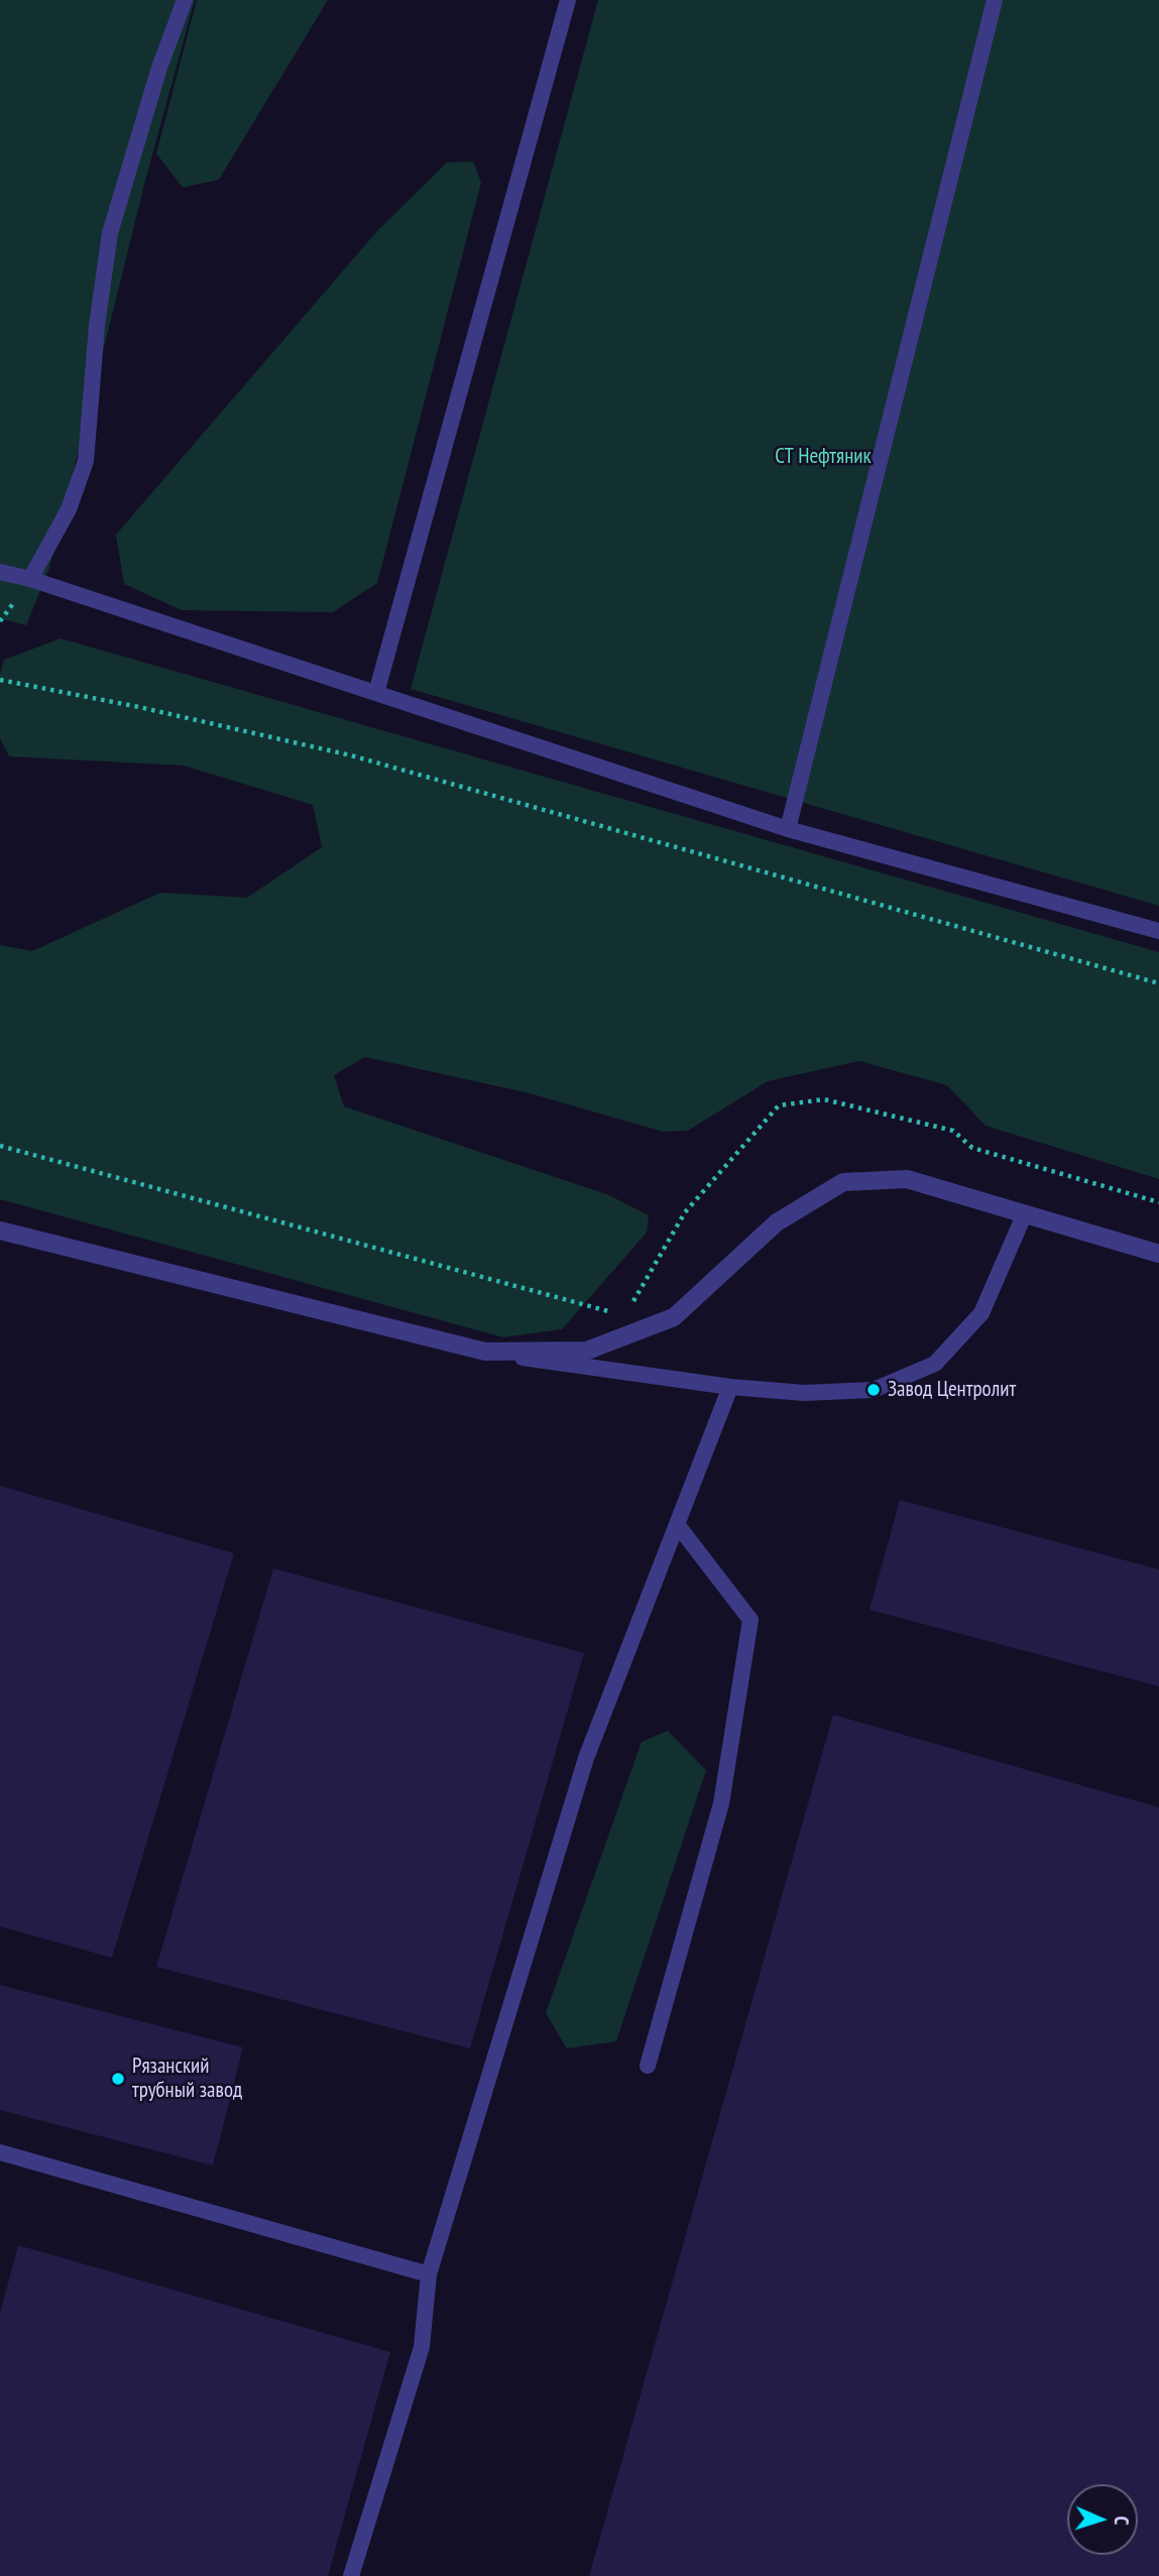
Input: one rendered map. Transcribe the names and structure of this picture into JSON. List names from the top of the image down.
{
  "parks": ["СТ Нефтяник"],
  "places": ["Завод Центролит", "Рязанский трубный завод"],
  "north": "right"
}
